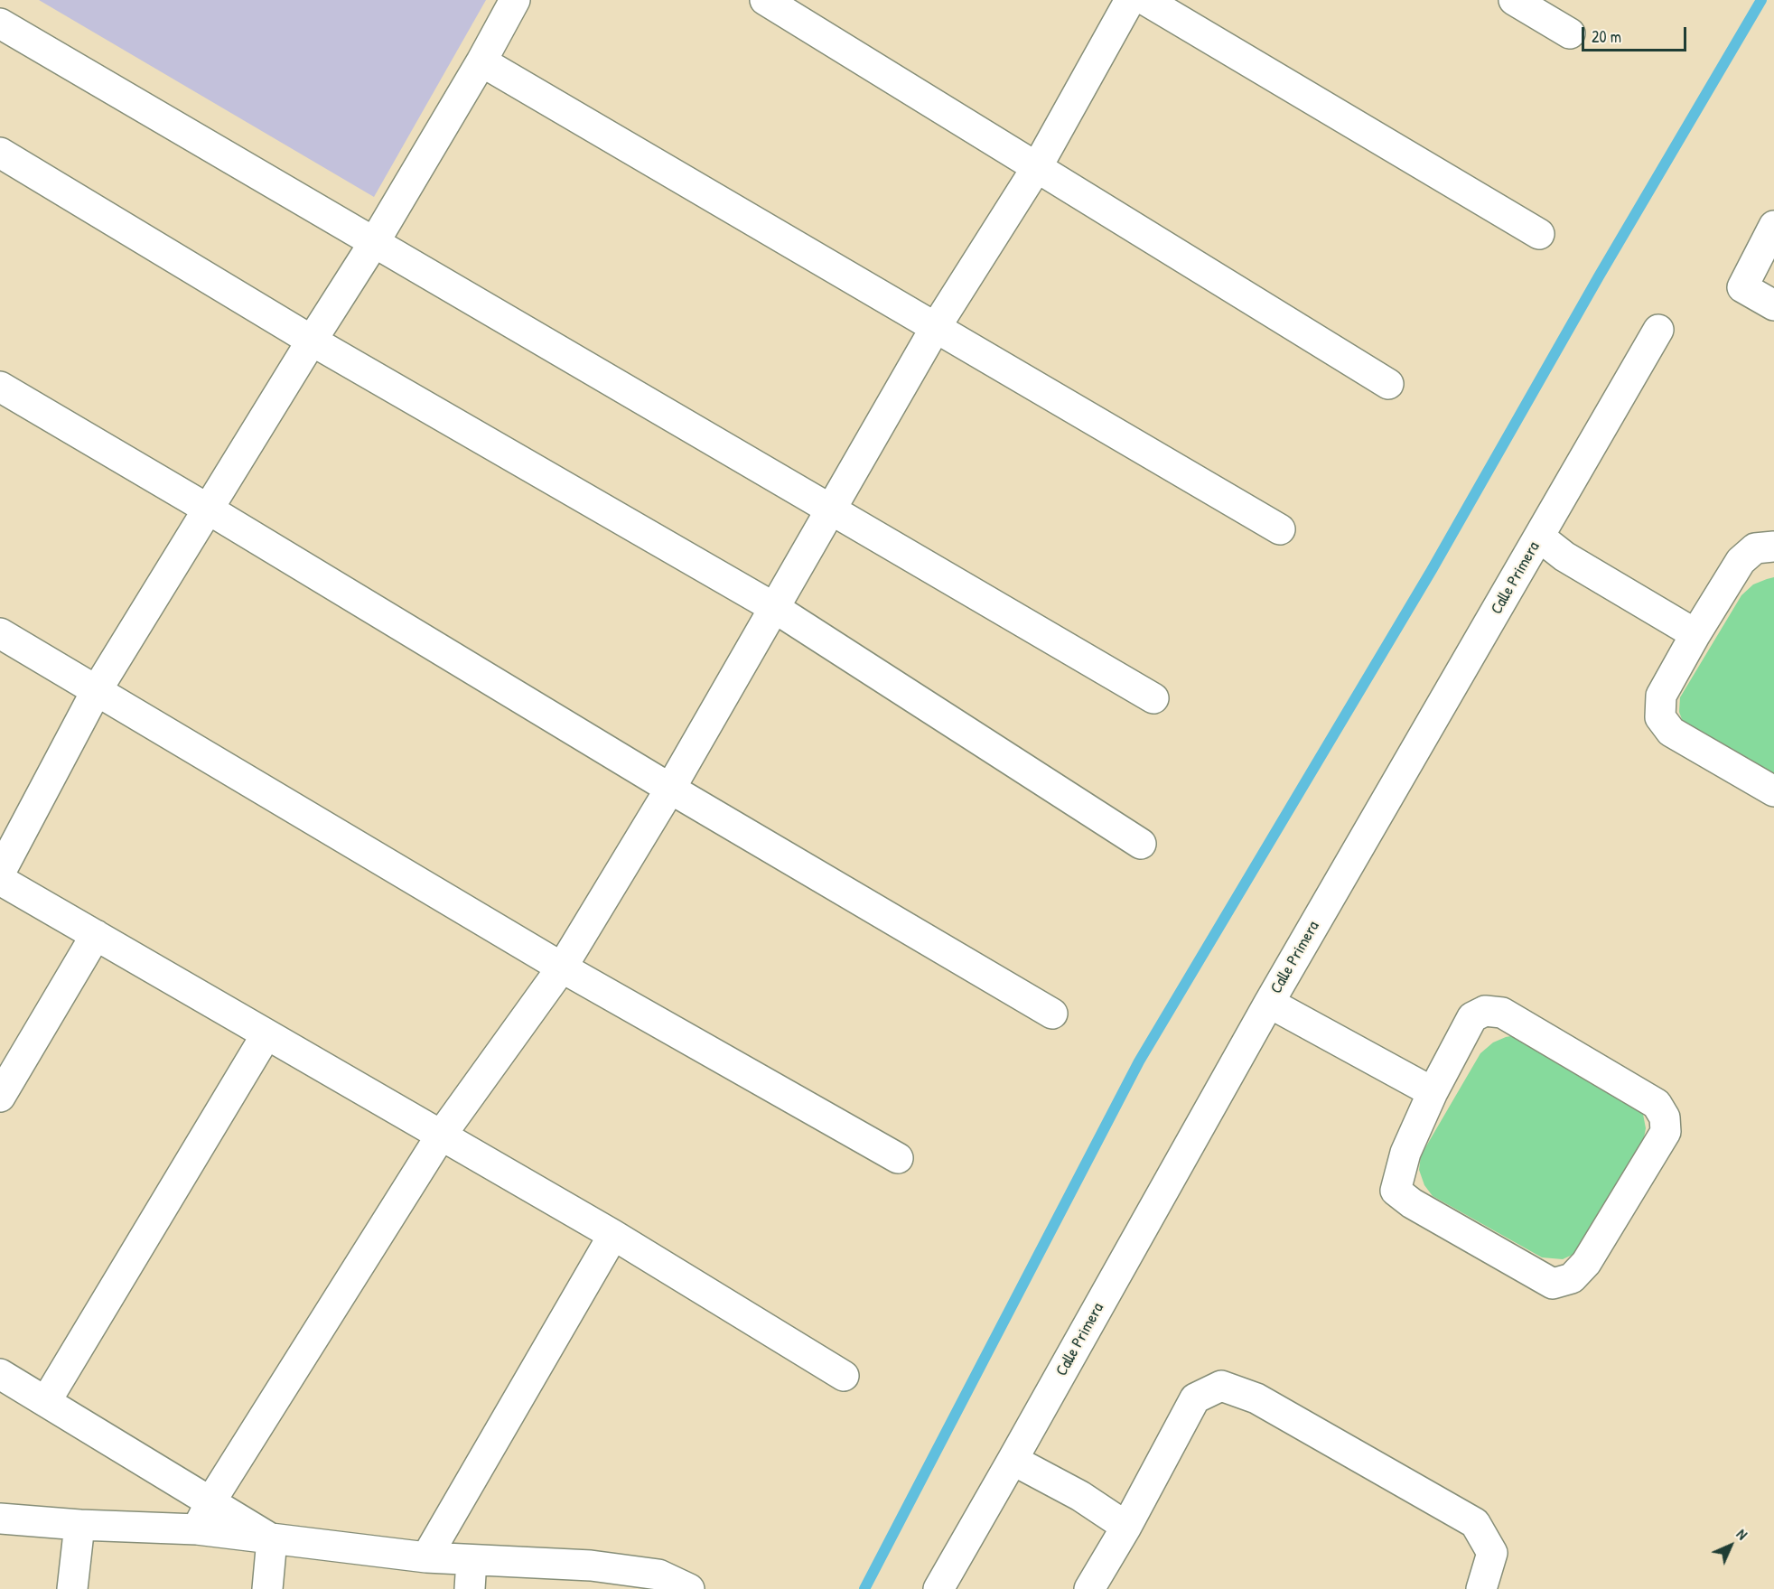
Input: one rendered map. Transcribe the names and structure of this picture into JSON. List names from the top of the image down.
{
  "streets": {
    "street": ["Calle Primera"]
  },
  "scale_bar": "20 m",
  "north": "top right"
}
